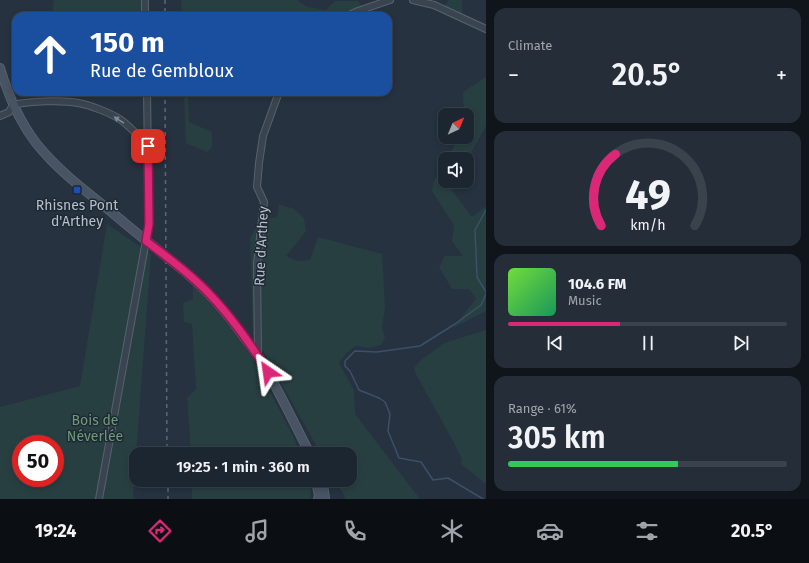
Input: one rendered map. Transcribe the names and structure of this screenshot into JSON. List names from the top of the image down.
{
  "streets": {
    "street": ["Rue d'Arthey"]
  },
  "parks": ["Bois de Néverlée"],
  "places": {
    "transit": ["Rhisnes Pont d'Arthey"]
  },
  "north": "top right",
  "page": {
    "tile": [
      "Climate",
      ["Range · 61%", "305 km"]
    ],
    "turn": ["150 m", "Rue de Gembloux"],
    "heat": ["−", "20.5°", "+"],
    "song": ["104.6 FM", "Music"],
    "limit": "50",
    "trip": "19:25 · 1 min · 360 m",
    "tabs": ["19:24", "20.5°"],
    "gauge": ["49", "km/h"]
  }
}
